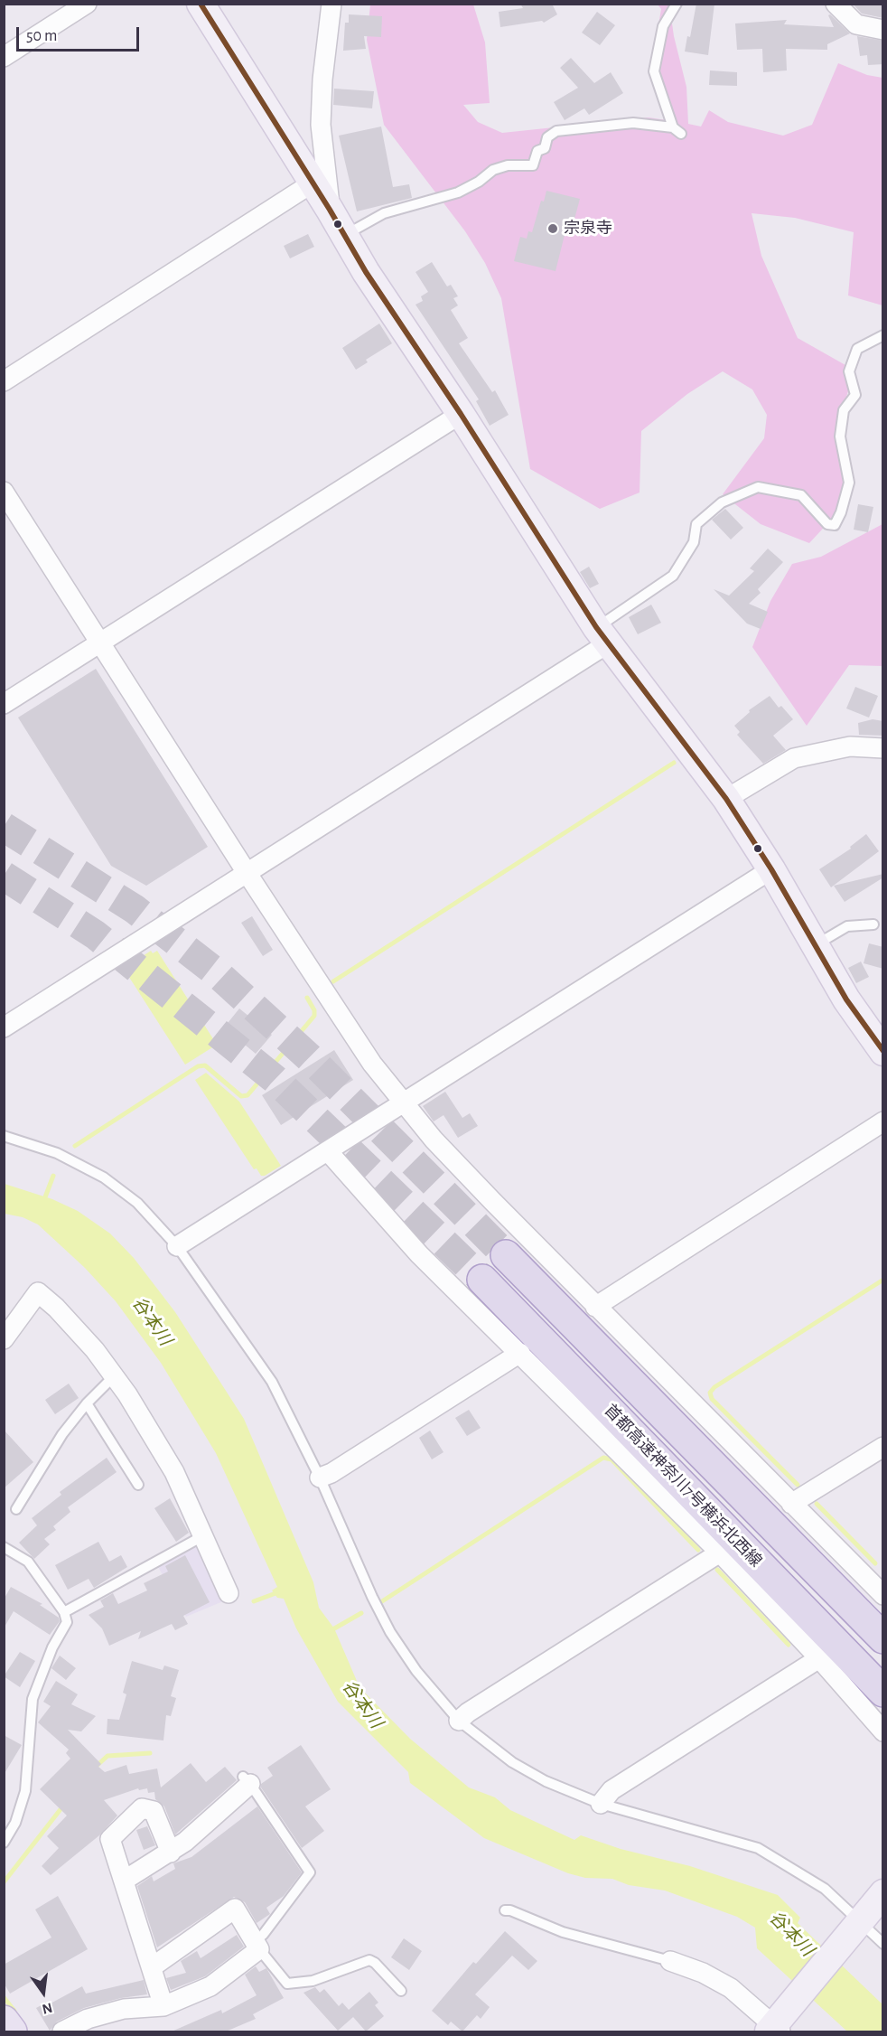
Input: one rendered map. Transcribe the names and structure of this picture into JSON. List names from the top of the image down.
{
  "streets": {
    "highway": ["首都高速神奈川7号横浜北西線"]
  },
  "water": ["谷本川"],
  "places": ["宗泉寺"],
  "scale_bar": "50 m",
  "north": "bottom"
}
